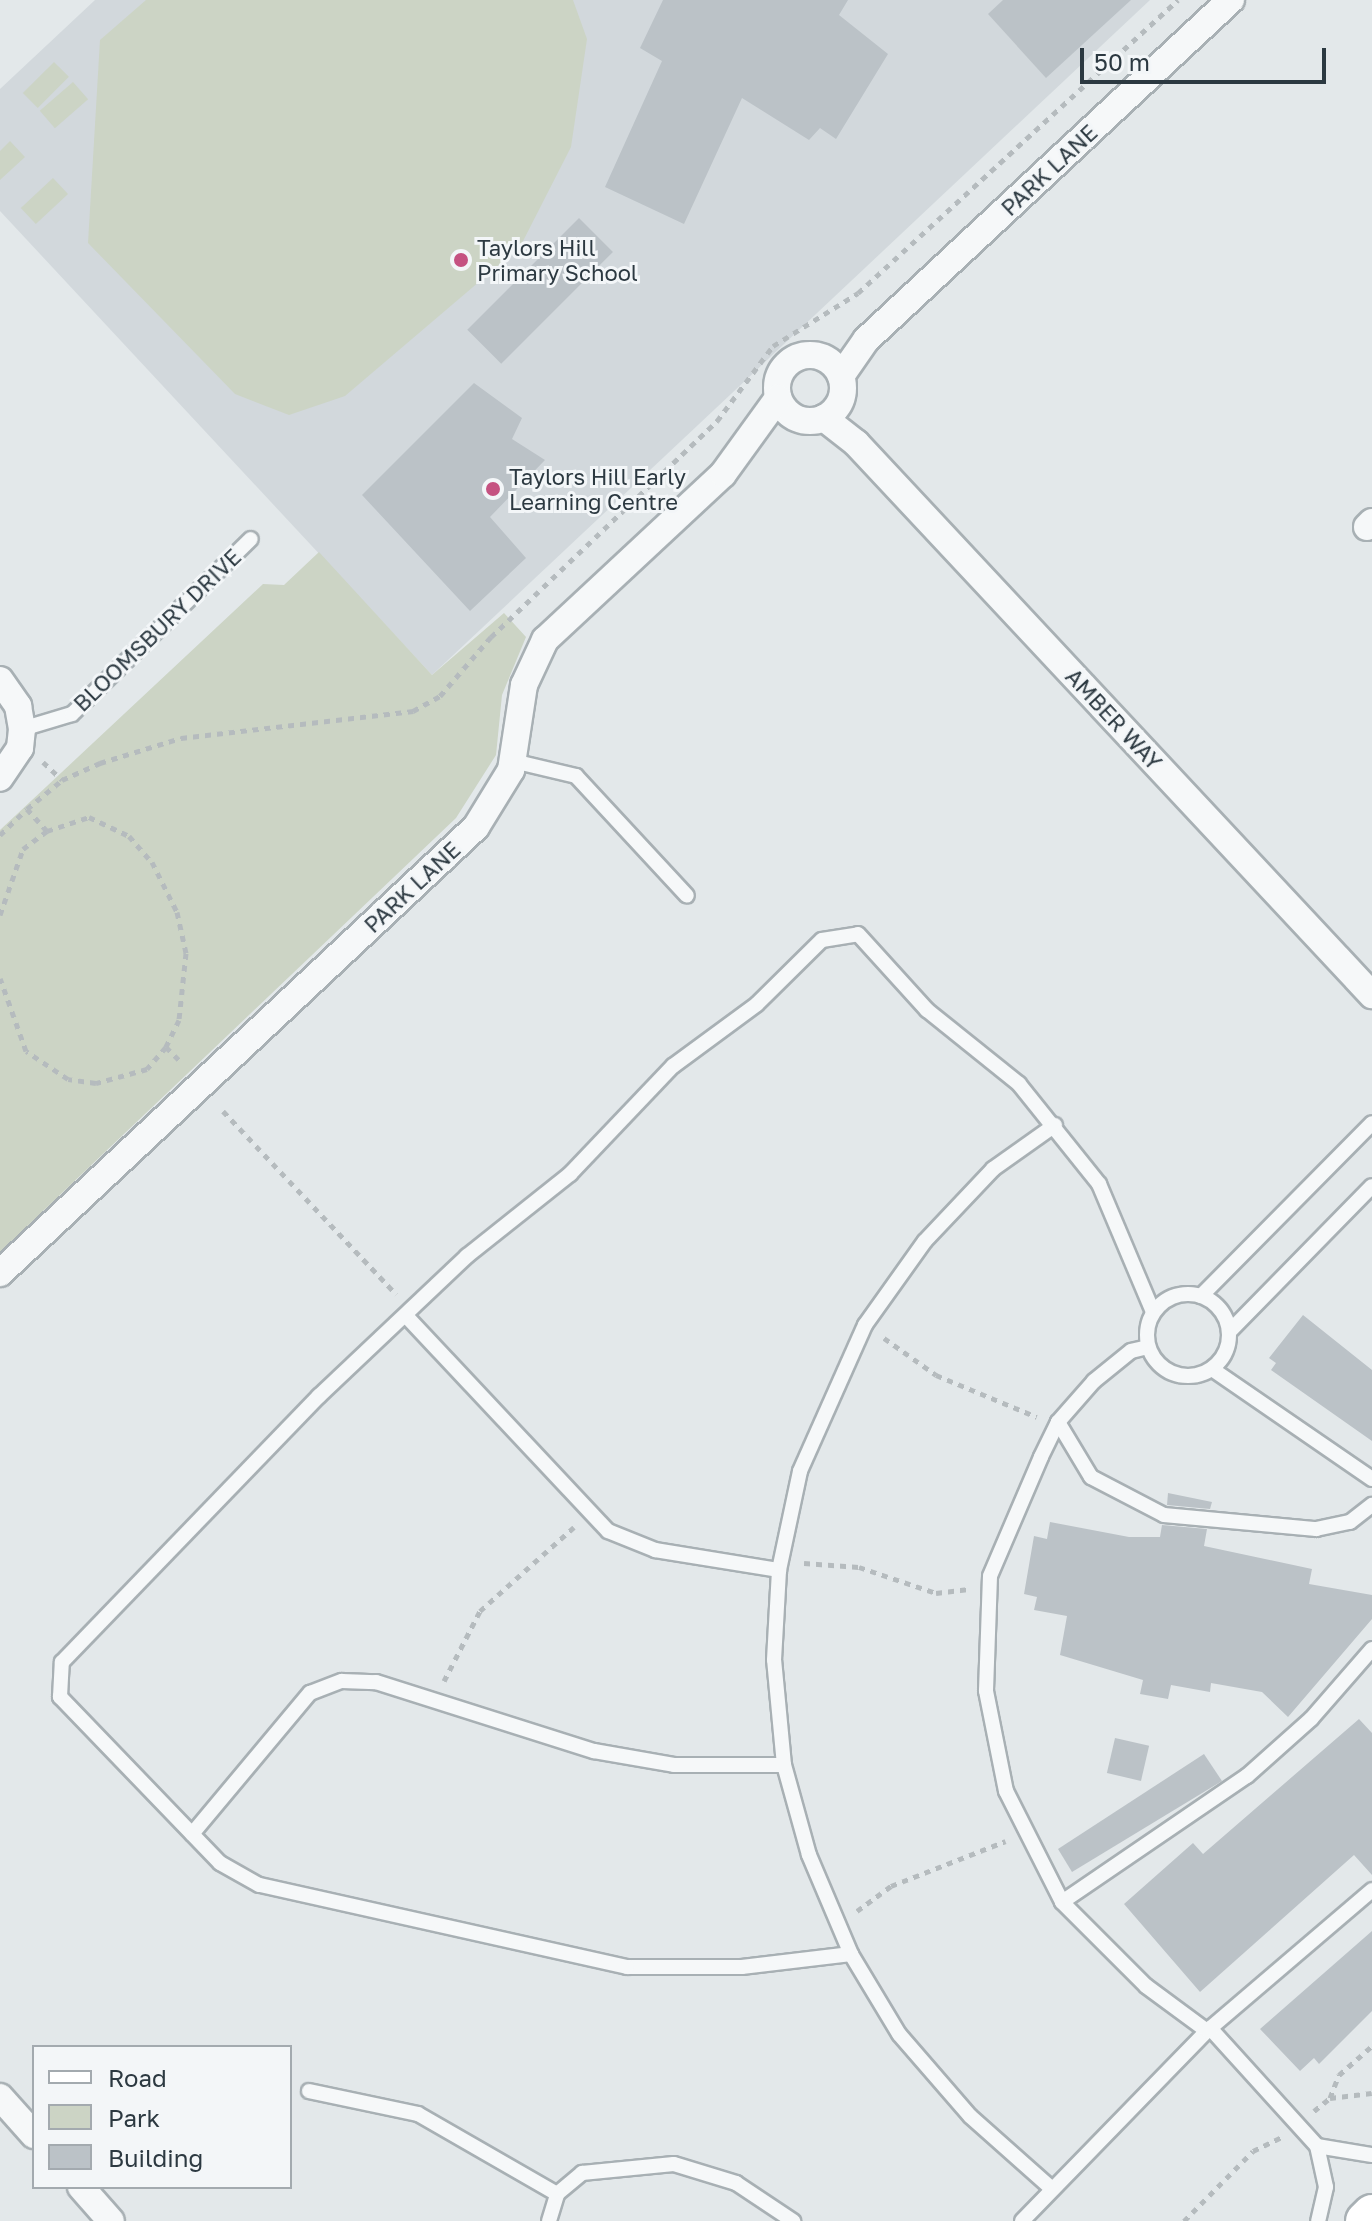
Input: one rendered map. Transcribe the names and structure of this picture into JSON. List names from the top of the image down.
{
  "streets": {
    "street": ["PARK LANE", "AMBER WAY"],
    "lane": ["BLOOMSBURY DRIVE"]
  },
  "crossings": [
    ["PARK LANE", "AMBER WAY"]
  ],
  "places": ["Taylors Hill Primary School", "Taylors Hill Early Learning Centre"],
  "legend": ["Road", "Park", "Building"],
  "scale_bar": "50 m"
}
